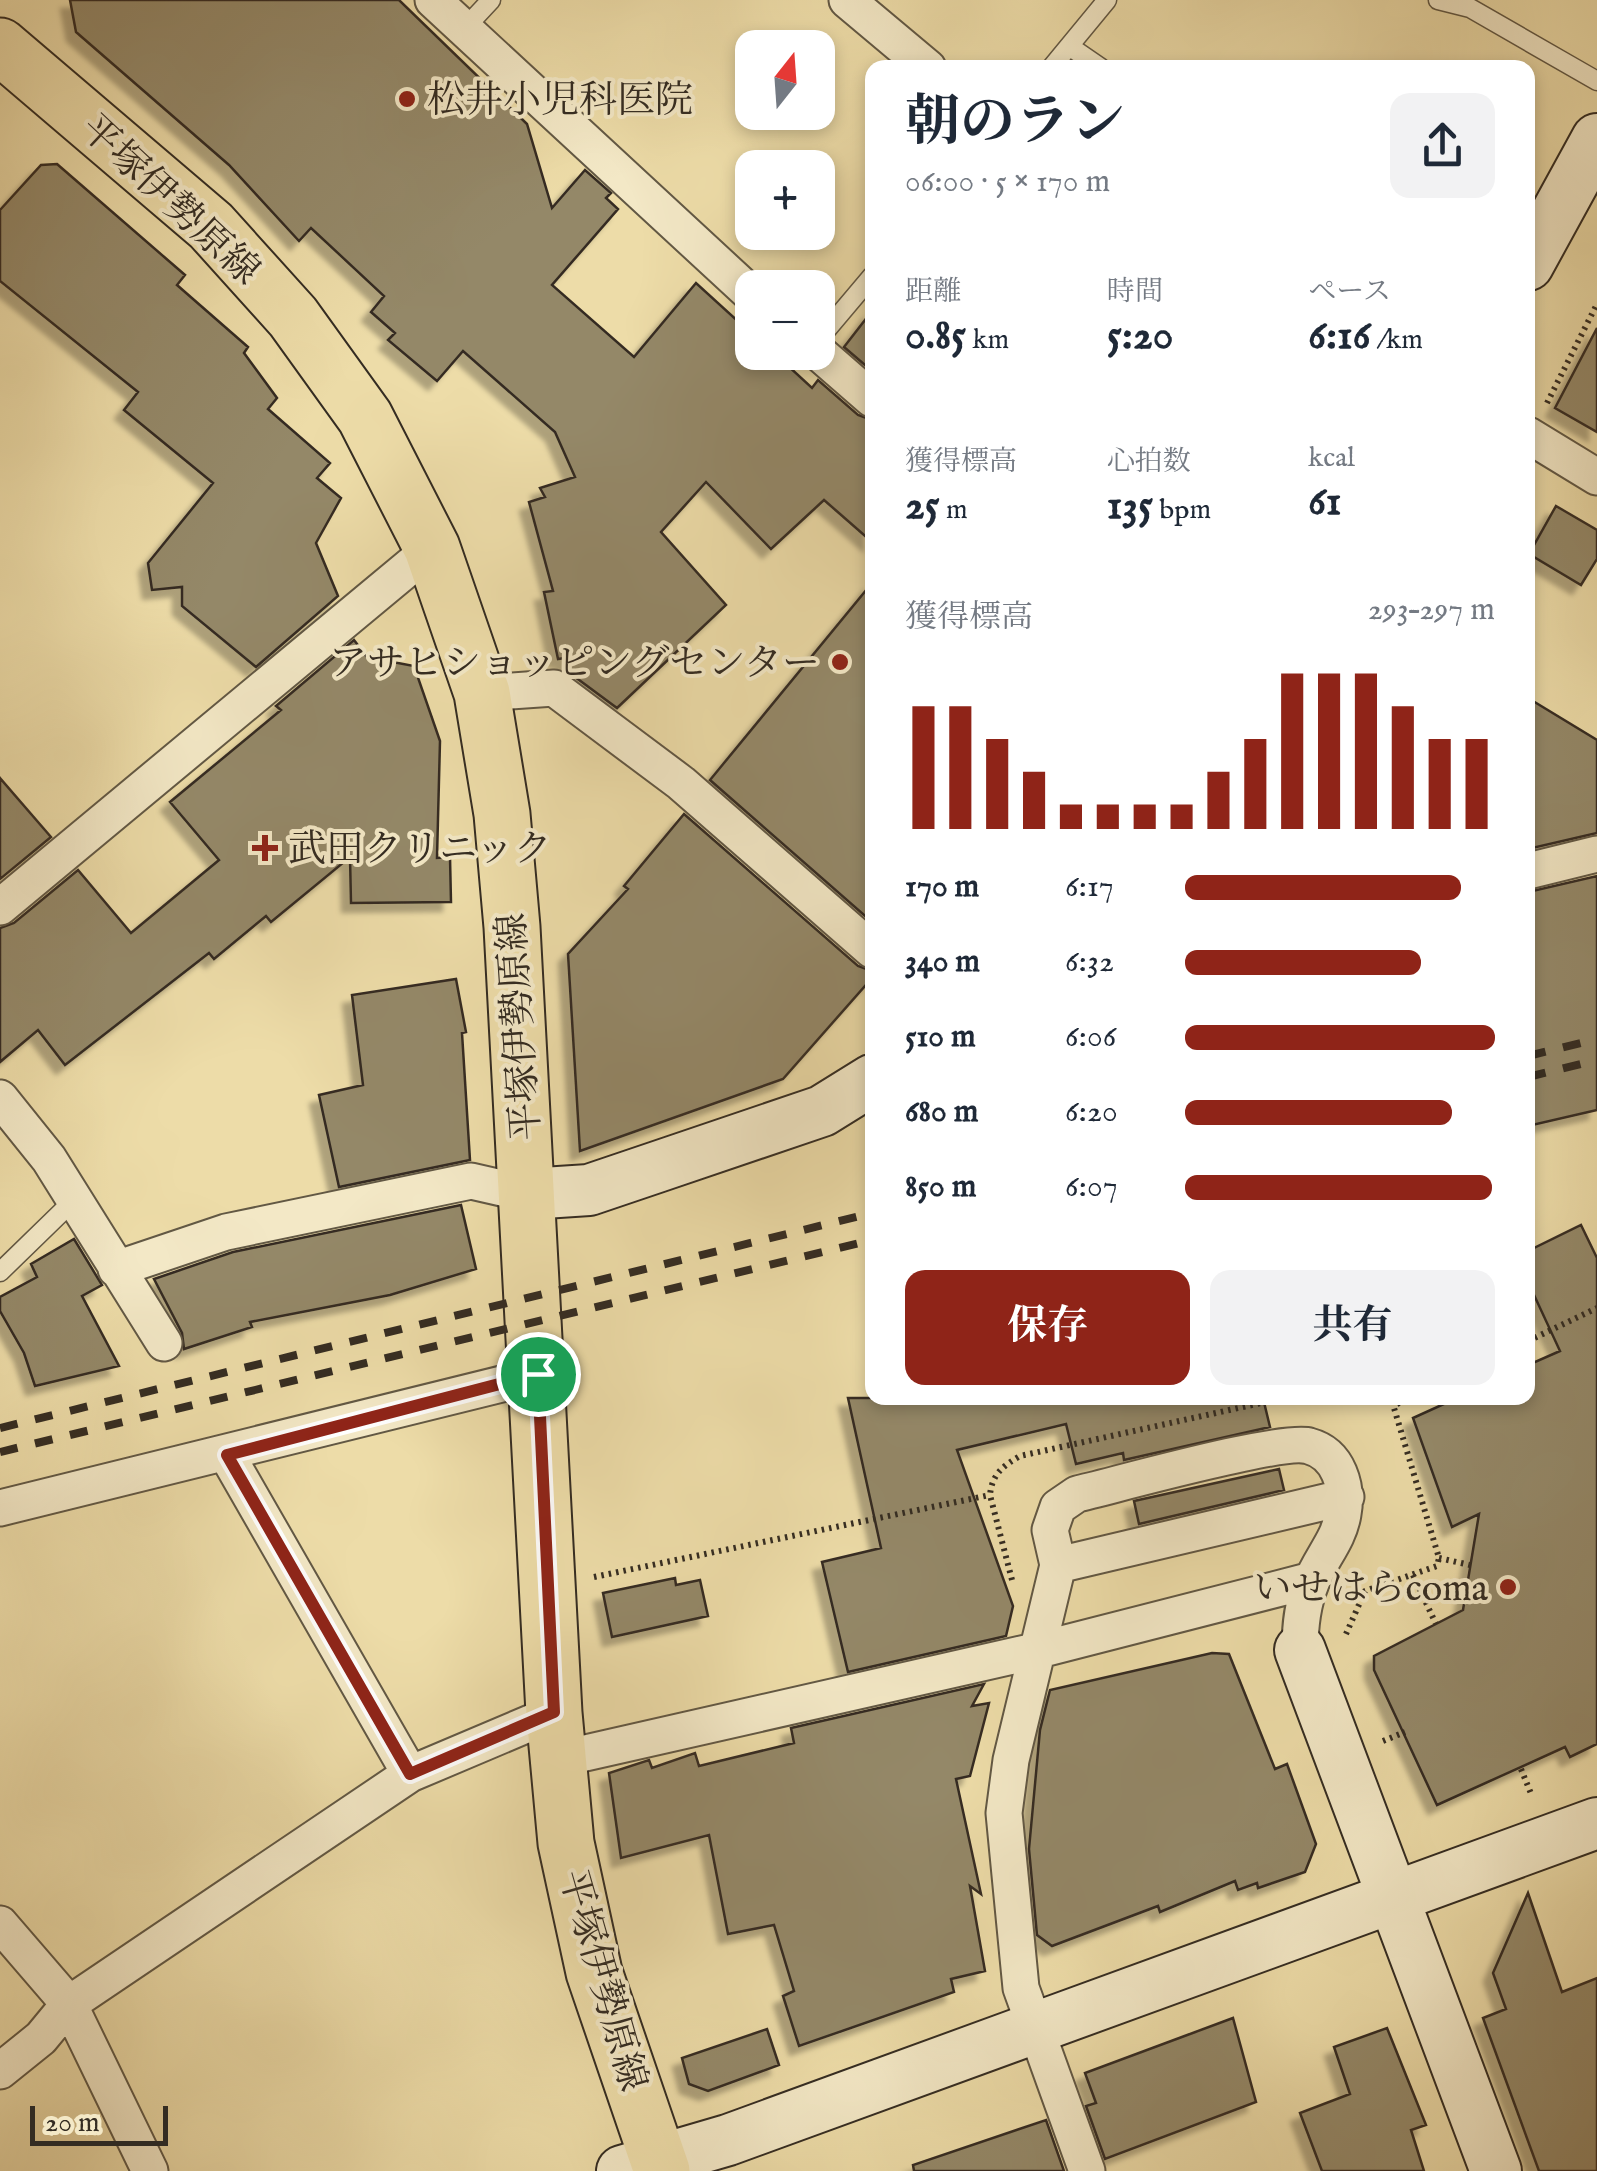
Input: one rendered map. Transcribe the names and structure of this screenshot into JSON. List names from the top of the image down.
{
  "streets": {
    "main road": ["平塚伊勢原線"]
  },
  "places": {
    "other": ["松井小児科医院", "アサヒショッピングセンター", "いせはらcoma"],
    "health": ["武田クリニック"]
  },
  "scale_bar": "20 m",
  "north": "top",
  "page": {
    "map_buttons": ["+", "−"],
    "heading": ["朝のラン", "06:00 · 5 × 170 m"],
    "stats": [
      ["距離", "0.85 km"],
      ["時間", "5:20"],
      ["ペース", "6:16 /km"],
      ["獲得標高", "25 m"],
      ["心拍数", "135 bpm"],
      ["kcal", "61"]
    ],
    "chart": ["獲得標高", "293–297 m"],
    "list": [
      {
        "name": "170 m",
        "note": "6:17"
      },
      {
        "name": "340 m",
        "note": "6:32"
      },
      {
        "name": "510 m",
        "note": "6:06"
      },
      {
        "name": "680 m",
        "note": "6:20"
      },
      {
        "name": "850 m",
        "note": "6:07"
      }
    ],
    "buttons": ["保存", "共有"],
    "scale": "20 m"
  }
}
